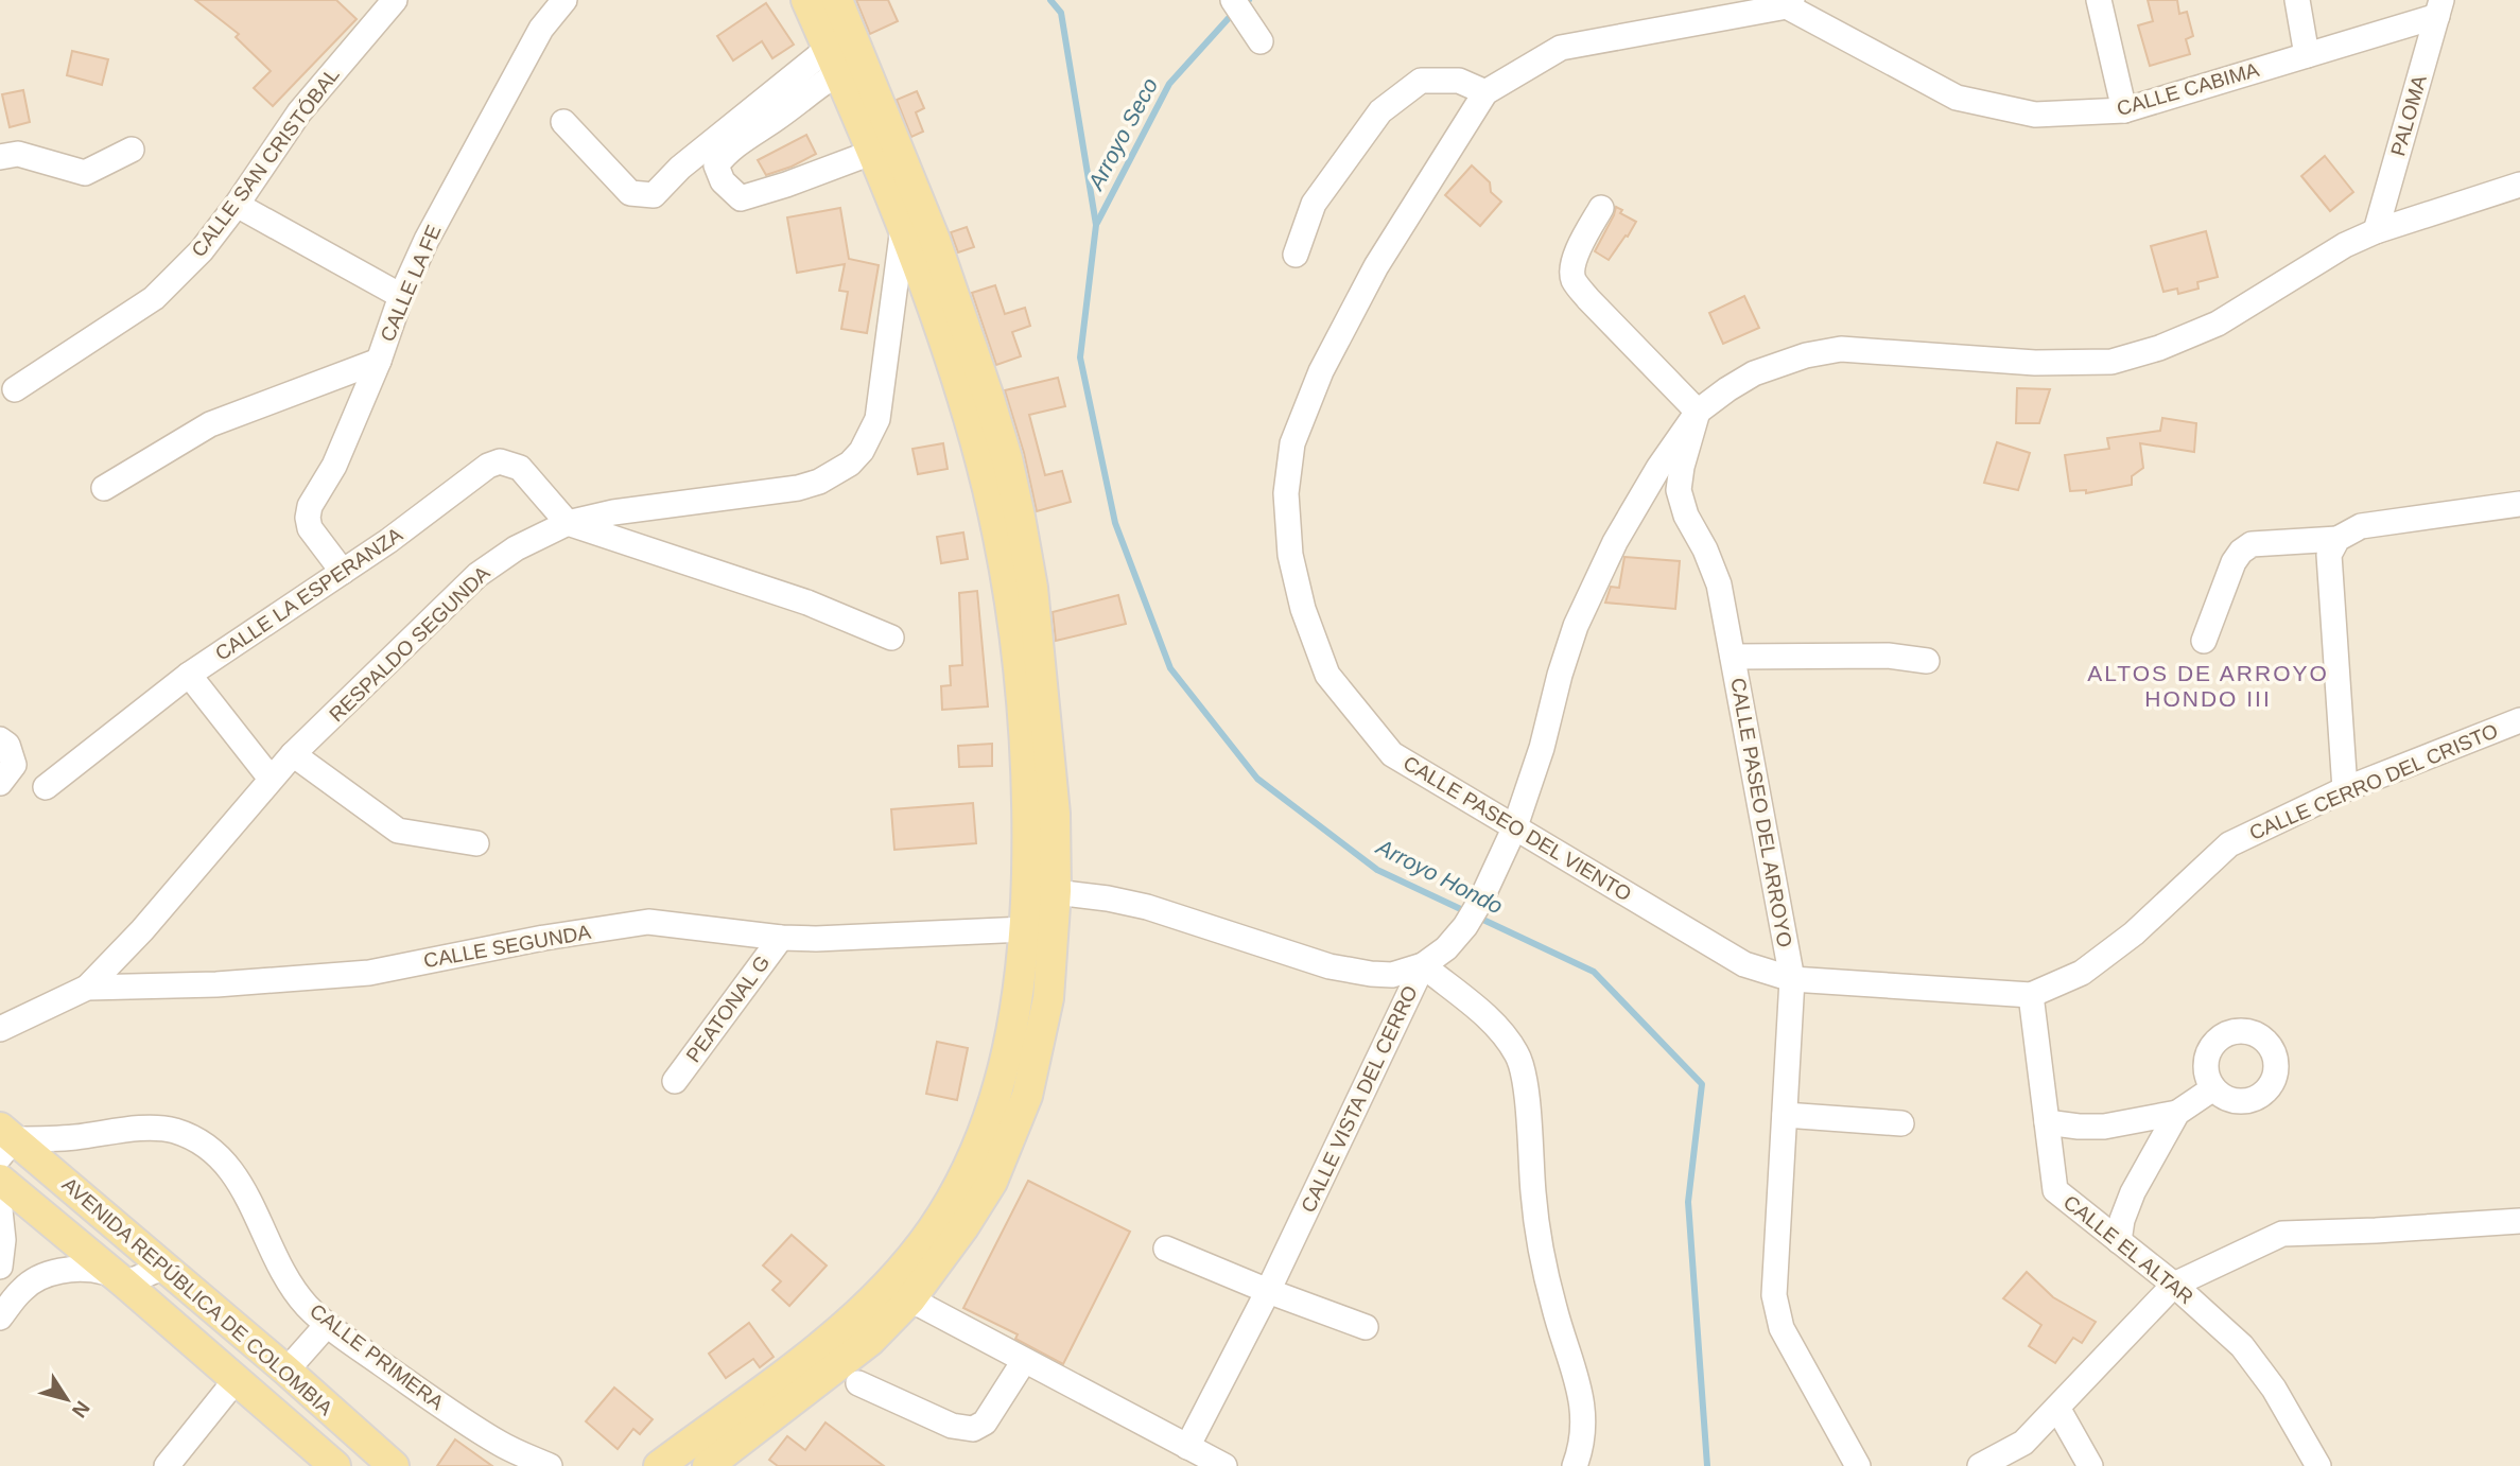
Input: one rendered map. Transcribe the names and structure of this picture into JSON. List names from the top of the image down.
{
  "streets": {
    "main road": ["AVENIDA REPÚBLICA DE COLOMBIA"],
    "street": [
      "CALLE CABIMA",
      "PALOMA",
      "CALLE SAN CRISTÓBAL",
      "CALLE LA FE",
      "CALLE LA ESPERANZA",
      "RESPALDO SEGUNDA",
      "CALLE CERRO DEL CRISTO",
      "CALLE PASEO DEL ARROYO",
      "CALLE PASEO DEL VIENTO",
      "CALLE SEGUNDA",
      "PEATONAL G",
      "CALLE VISTA DEL CERRO",
      "CALLE EL ALTAR",
      "CALLE PRIMERA"
    ]
  },
  "crossings": [
    ["CALLE CABIMA", "PALOMA"],
    ["CALLE CABIMA", "CALLE PASEO DEL VIENTO"],
    ["CALLE LA FE", "CALLE LA ESPERANZA"],
    ["CALLE LA ESPERANZA", "RESPALDO SEGUNDA"],
    ["RESPALDO SEGUNDA", "CALLE SEGUNDA"],
    ["CALLE CERRO DEL CRISTO", "CALLE PASEO DEL ARROYO"],
    ["CALLE CERRO DEL CRISTO", "CALLE PASEO DEL VIENTO"],
    ["CALLE CERRO DEL CRISTO", "CALLE EL ALTAR"],
    ["CALLE PASEO DEL ARROYO", "CALLE PASEO DEL VIENTO"],
    ["CALLE SEGUNDA", "PEATONAL G"],
    ["AVENIDA REPÚBLICA DE COLOMBIA", "CALLE PRIMERA"]
  ],
  "districts": ["ALTOS DE ARROYO HONDO III"],
  "water": ["Arroyo Seco", "Arroyo Hondo"],
  "north": "bottom right"
}
